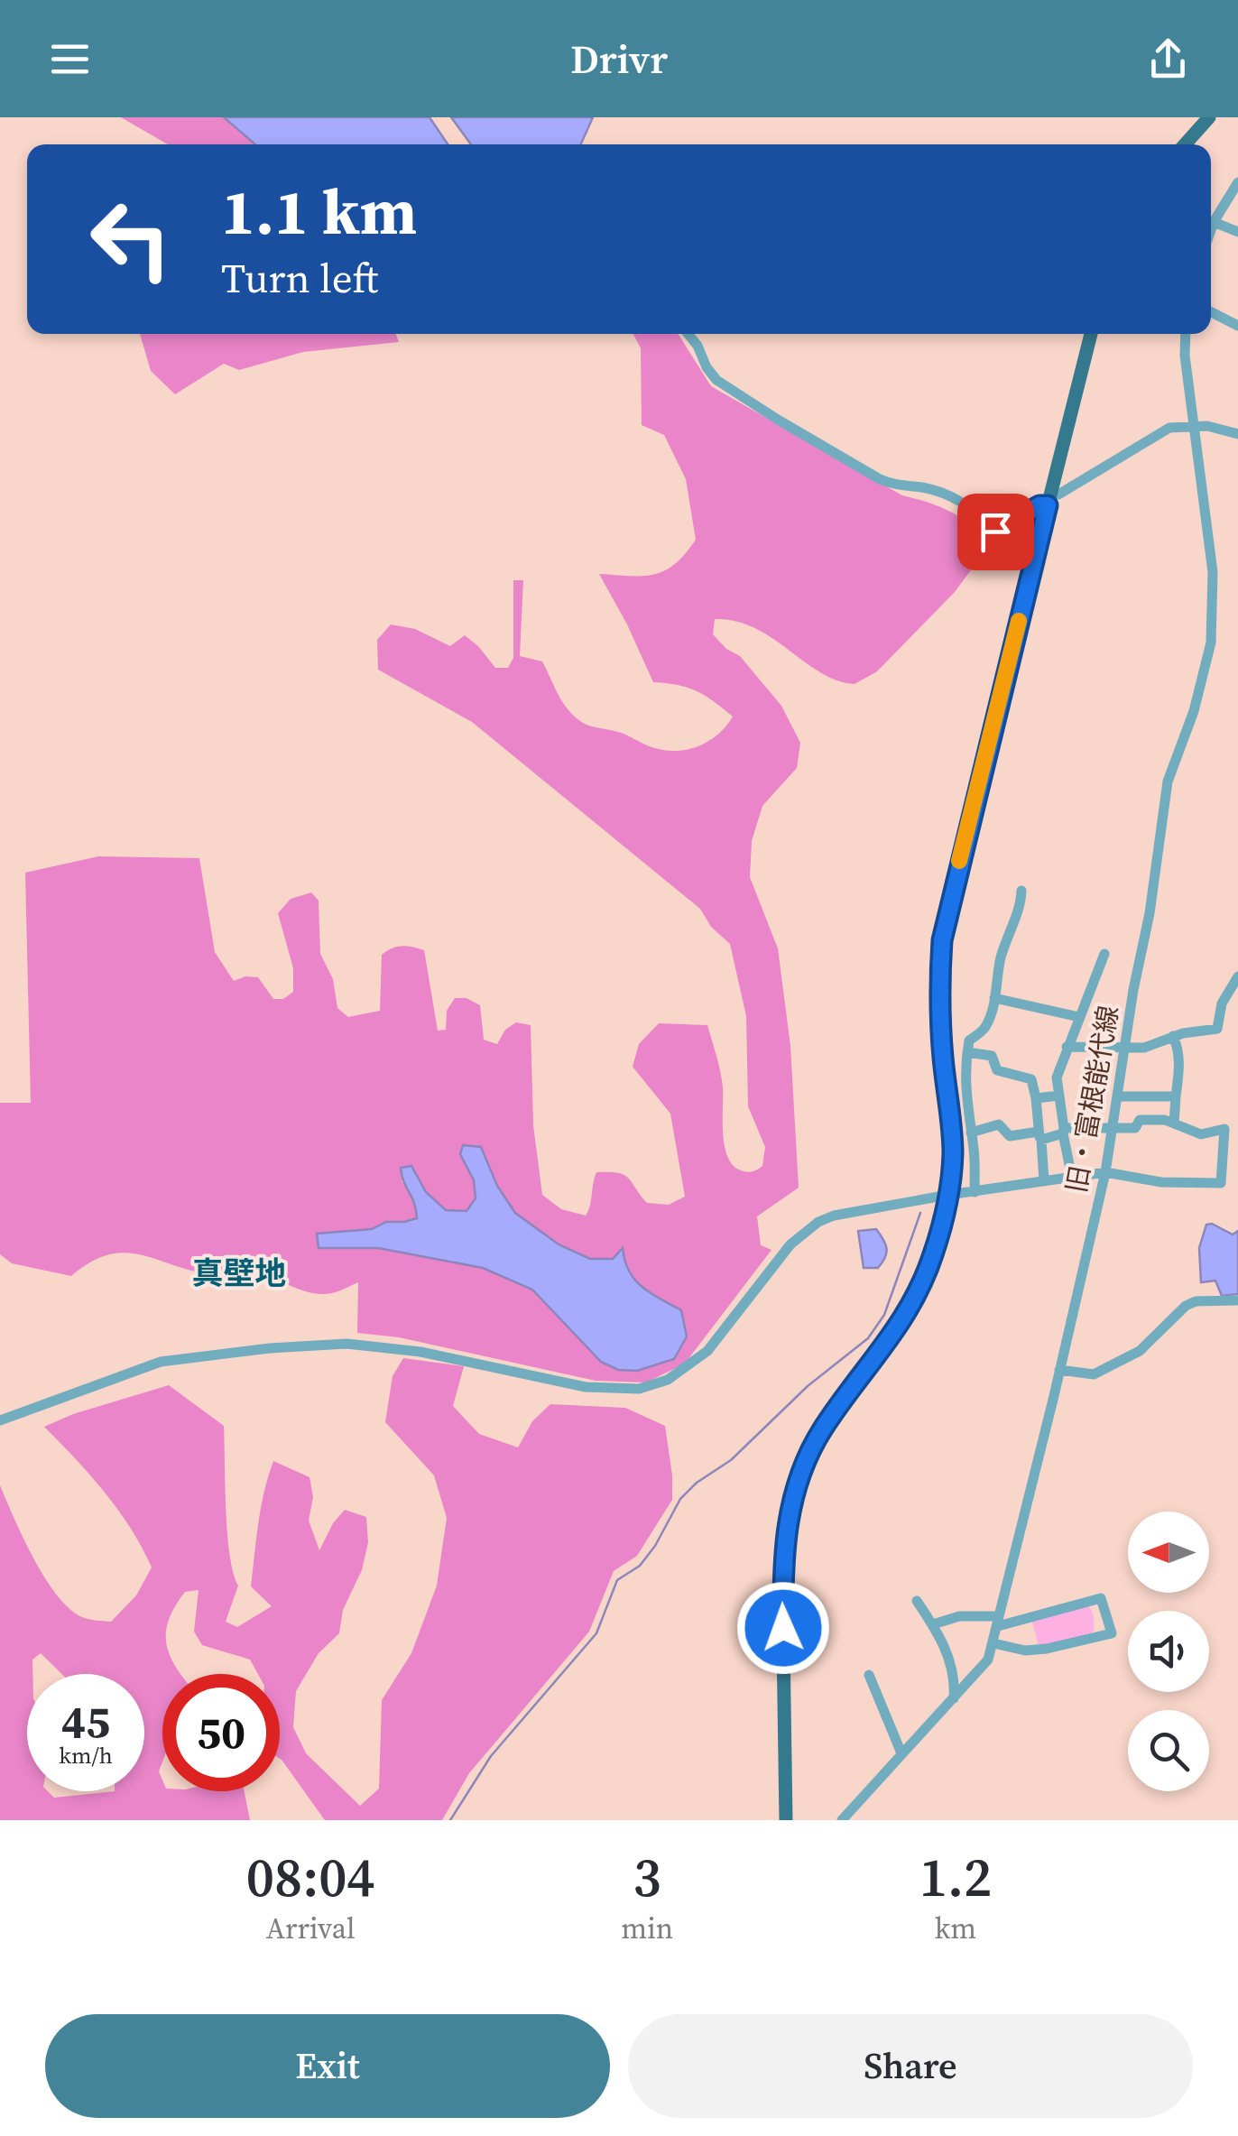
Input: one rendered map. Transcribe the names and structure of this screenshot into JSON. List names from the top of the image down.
{
  "streets": {
    "street": ["旧・富根能代線"]
  },
  "districts": ["真壁地"],
  "north": "left",
  "page": {
    "header": "Drivr",
    "turn": ["1.1 km", "Turn left"],
    "speed": "45 km/h",
    "limit": "50",
    "eta": [
      "08:04",
      "Arrival",
      "3",
      "min",
      "1.2",
      "km"
    ],
    "buttons": ["Exit", "Share"]
  }
}
